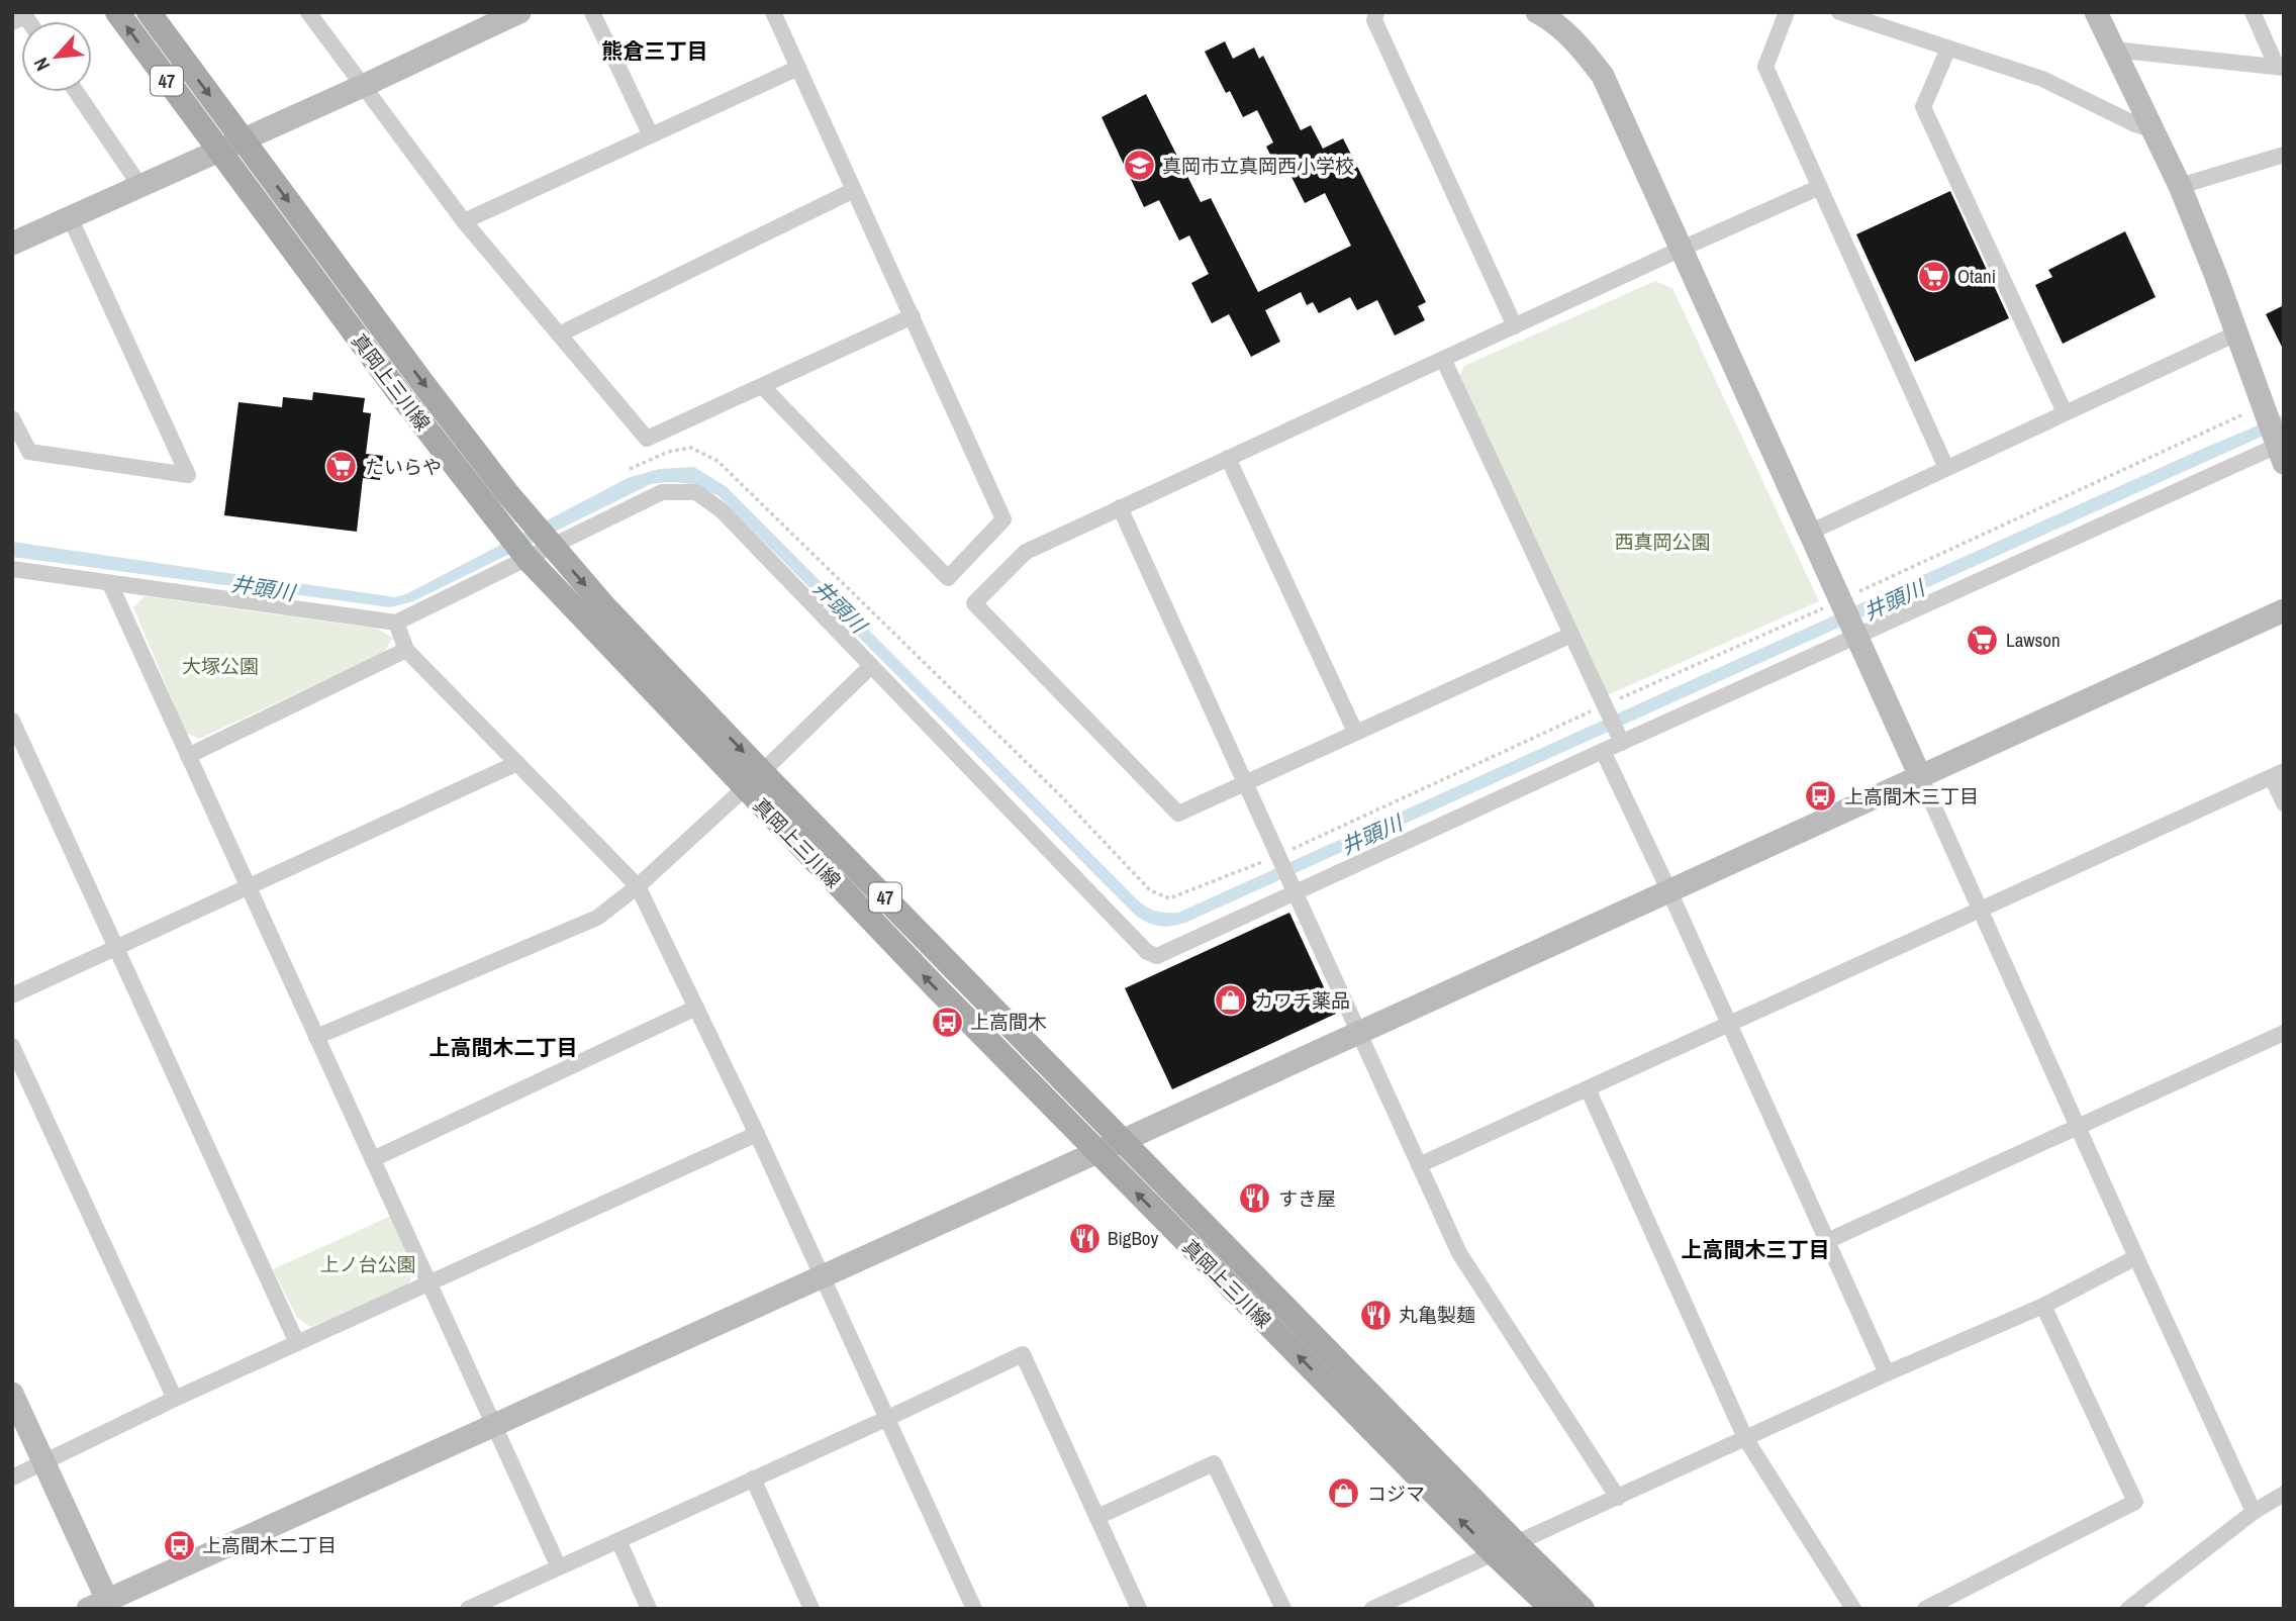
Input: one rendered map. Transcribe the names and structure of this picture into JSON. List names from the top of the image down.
{
  "streets": {
    "main road": ["47", "真岡上三川線"]
  },
  "districts": ["熊倉三丁目", "上高間木二丁目", "上高間木三丁目"],
  "water": ["井頭川"],
  "parks": ["西真岡公園", "大塚公園", "上ノ台公園"],
  "places": {
    "school or university": ["真岡市立真岡西小学校"],
    "supermarket": ["Otani", "たいらや", "Lawson"],
    "bus stop": ["上高間木三丁目", "上高間木", "上高間木二丁目"],
    "shop": ["カワチ薬品", "コジマ"],
    "restaurant": ["すき屋", "BigBoy", "丸亀製麺"]
  },
  "north": "bottom left"
}
